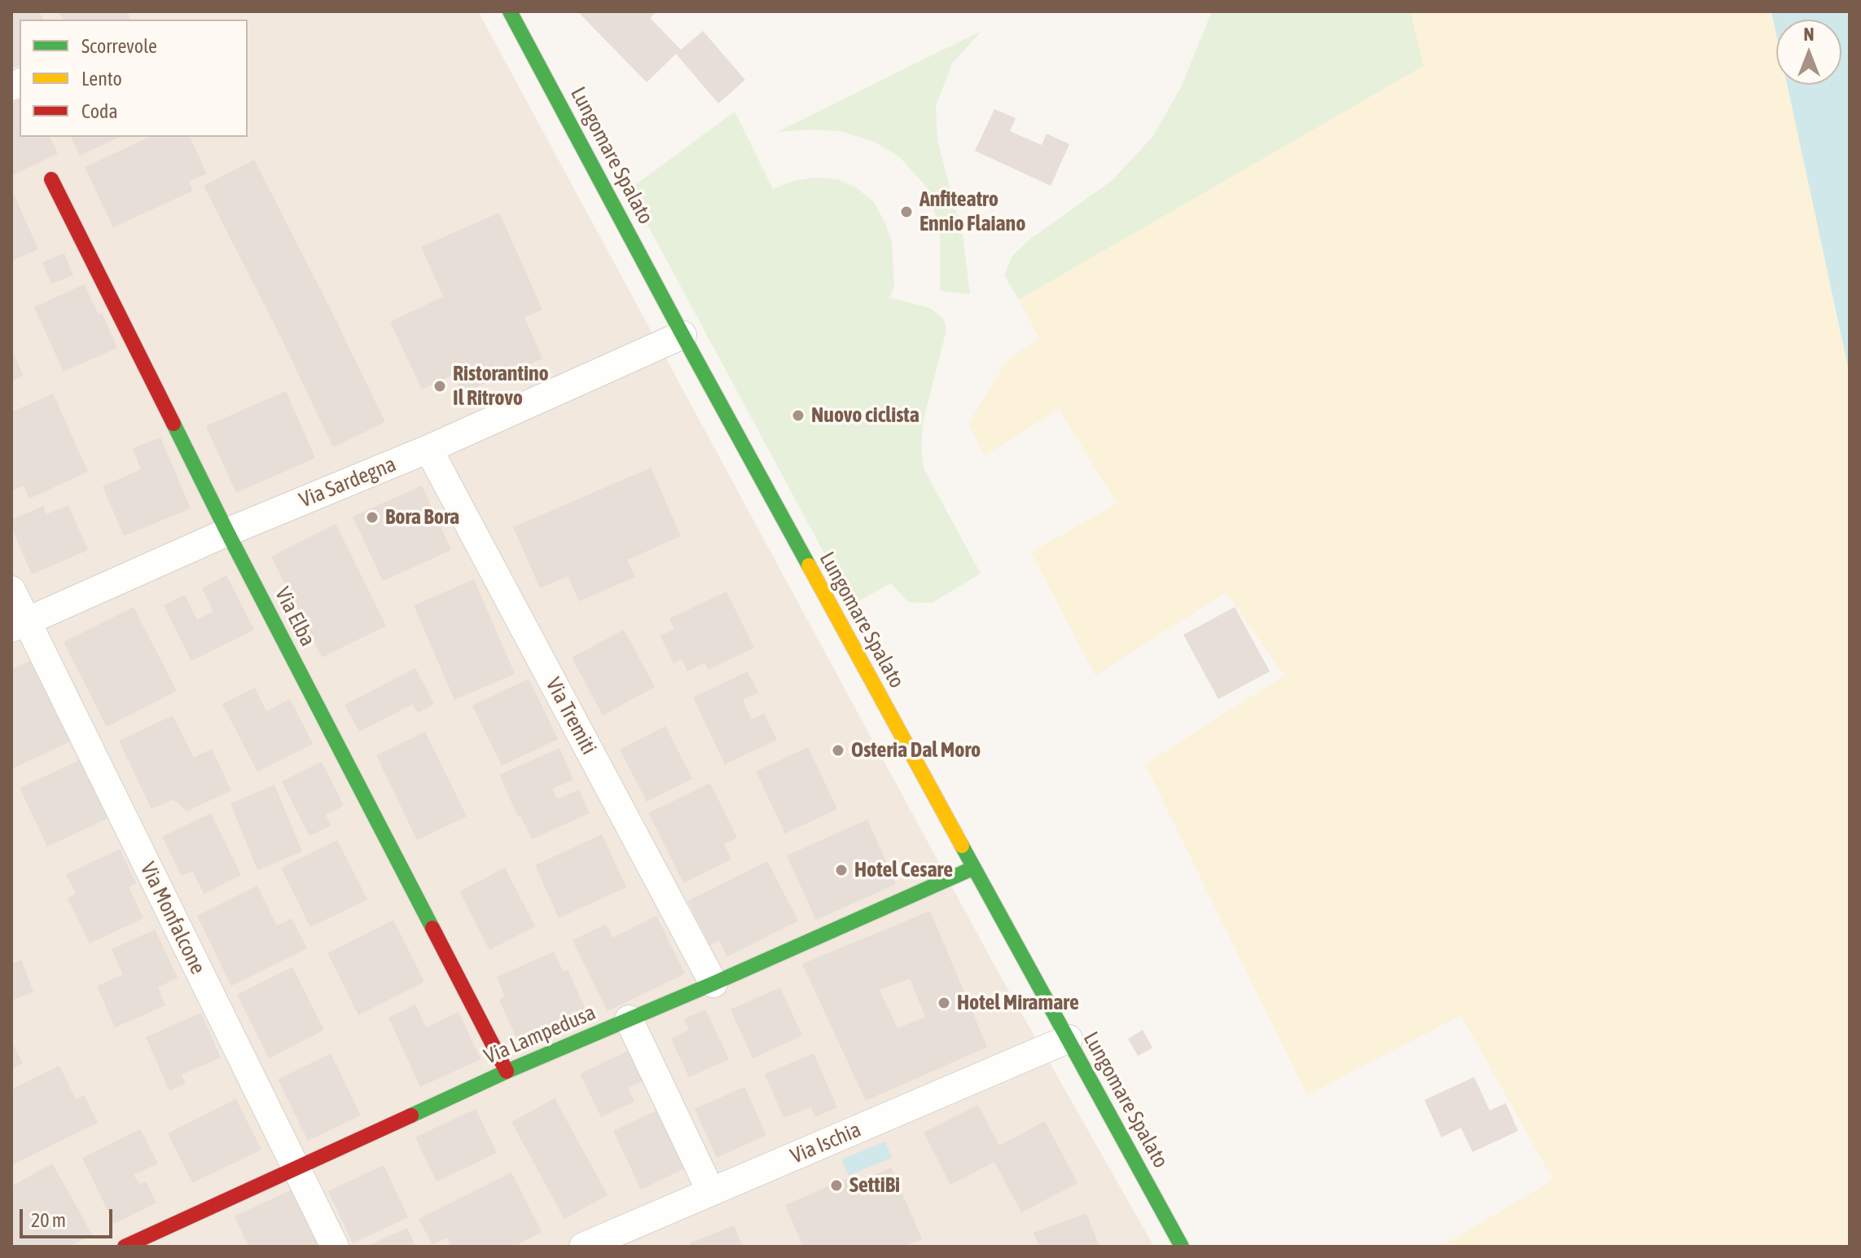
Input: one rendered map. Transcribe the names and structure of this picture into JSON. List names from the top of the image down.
{
  "streets": {
    "street": [
      "Lungomare Spalato",
      "Via Sardegna",
      "Via Elba",
      "Via Tremiti",
      "Via Monfalcone",
      "Via Lampedusa",
      "Via Ischia"
    ]
  },
  "crossings": [
    ["Lungomare Spalato", "Via Sardegna"],
    ["Lungomare Spalato", "Via Lampedusa"],
    ["Lungomare Spalato", "Via Ischia"],
    ["Via Sardegna", "Via Elba"],
    ["Via Sardegna", "Via Tremiti"],
    ["Via Sardegna", "Via Monfalcone"],
    ["Via Elba", "Via Lampedusa"],
    ["Via Tremiti", "Via Lampedusa"],
    ["Via Monfalcone", "Via Lampedusa"]
  ],
  "places": [
    "Anfiteatro Ennio Flaiano",
    "Ristorantino Il Ritrovo",
    "Nuovo ciclista",
    "Bora Bora",
    "Osteria Dal Moro",
    "Hotel Cesare",
    "Hotel Miramare",
    "SettiBi"
  ],
  "legend": ["Scorrevole", "Lento", "Coda"],
  "scale_bar": "20 m",
  "north": "top"
}
